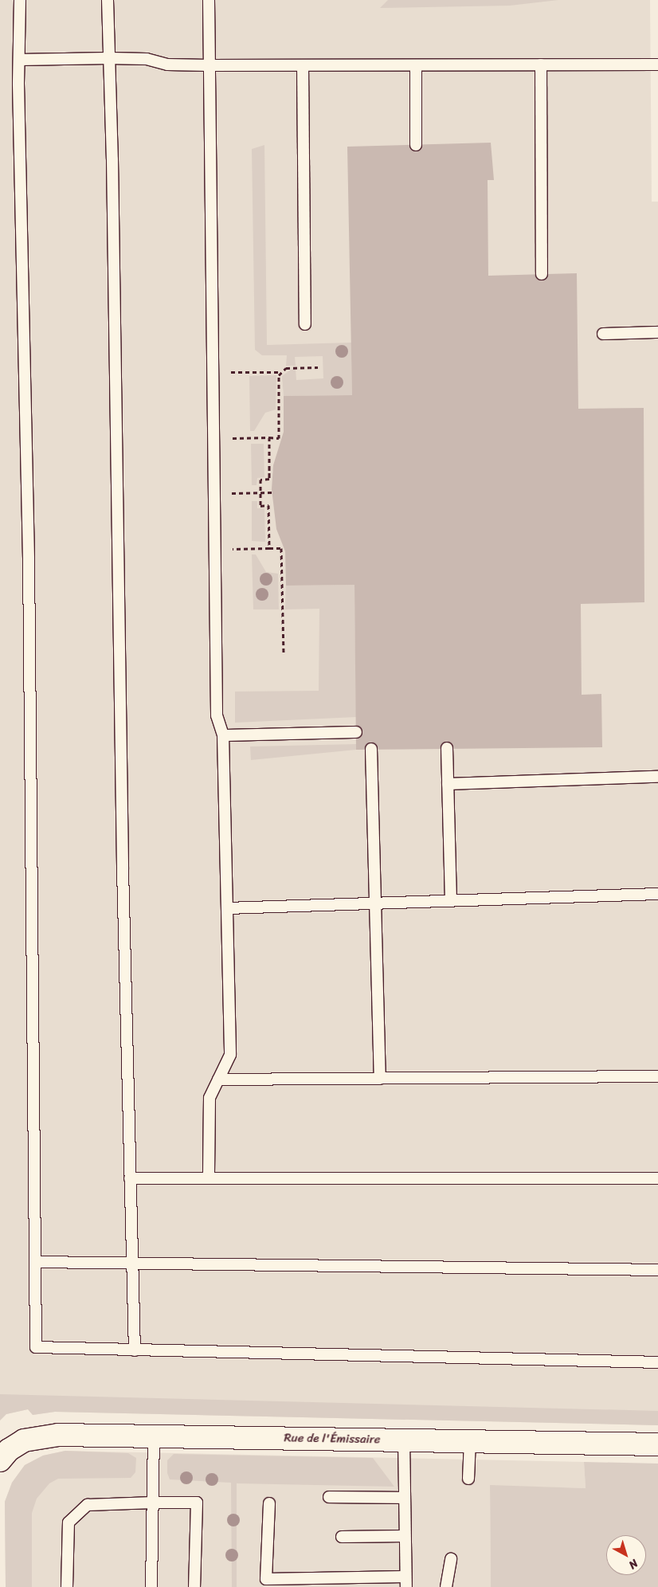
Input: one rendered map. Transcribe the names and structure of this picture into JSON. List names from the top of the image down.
{
  "streets": {
    "street": ["Rue de l'Émissaire"]
  },
  "north": "bottom right"
}
